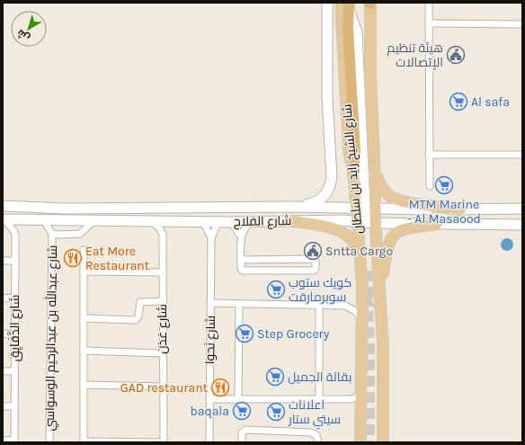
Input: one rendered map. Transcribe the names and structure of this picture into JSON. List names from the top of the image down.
{
  "streets": {
    "main road": ["شارع الشيخ زايد بن سلطان", "شارع الفلاح"],
    "street": [
      "شارع الدَّقَايِق",
      "شارع عَدَن",
      "شارع عبدالله بن عبدالرحيم الوسواسي",
      "شارع نَحوا"
    ]
  },
  "crossings": [
    ["شارع الشيخ زايد بن سلطان", "شارع الفلاح"],
    ["شارع الفلاح", "شارع الدَّقَايِق"],
    ["شارع الفلاح", "شارع عَدَن"],
    ["شارع الفلاح", "شارع نَحوا"]
  ],
  "places": {
    "public building": ["هيئة تنظيم الإتصالات", "Sntta Cargo"],
    "supermarket": [
      "Al safa",
      "MTM Marine - Al Masaood",
      "كويك ستوب سوبرمارقت",
      "Step Grocery",
      "بقالة الجميل",
      "baqala",
      "اعلانات سيتي ستار"
    ],
    "restaurant": ["Eat More Restaurant", "GAD restaurant"]
  },
  "north": "bottom left"
}
